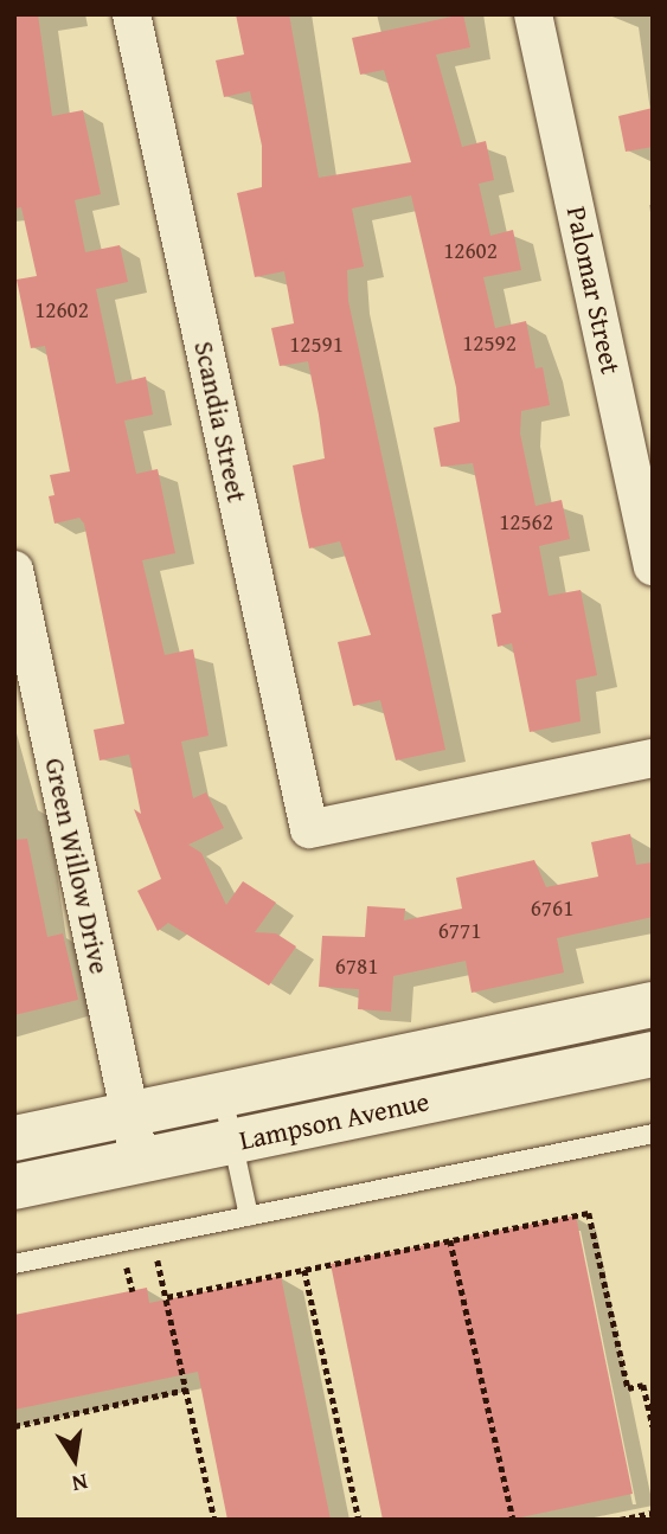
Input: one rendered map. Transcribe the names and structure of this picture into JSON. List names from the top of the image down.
{
  "streets": {
    "main road": ["Lampson Avenue"],
    "street": ["Palomar Street", "Scandia Street", "Green Willow Drive"]
  },
  "crossings": [
    ["Green Willow Drive", "Lampson Avenue"]
  ],
  "house_numbers": [
    "12602",
    "12602",
    "12592",
    "12591",
    "12562",
    "6761",
    "6771",
    "6781"
  ],
  "north": "bottom"
}
